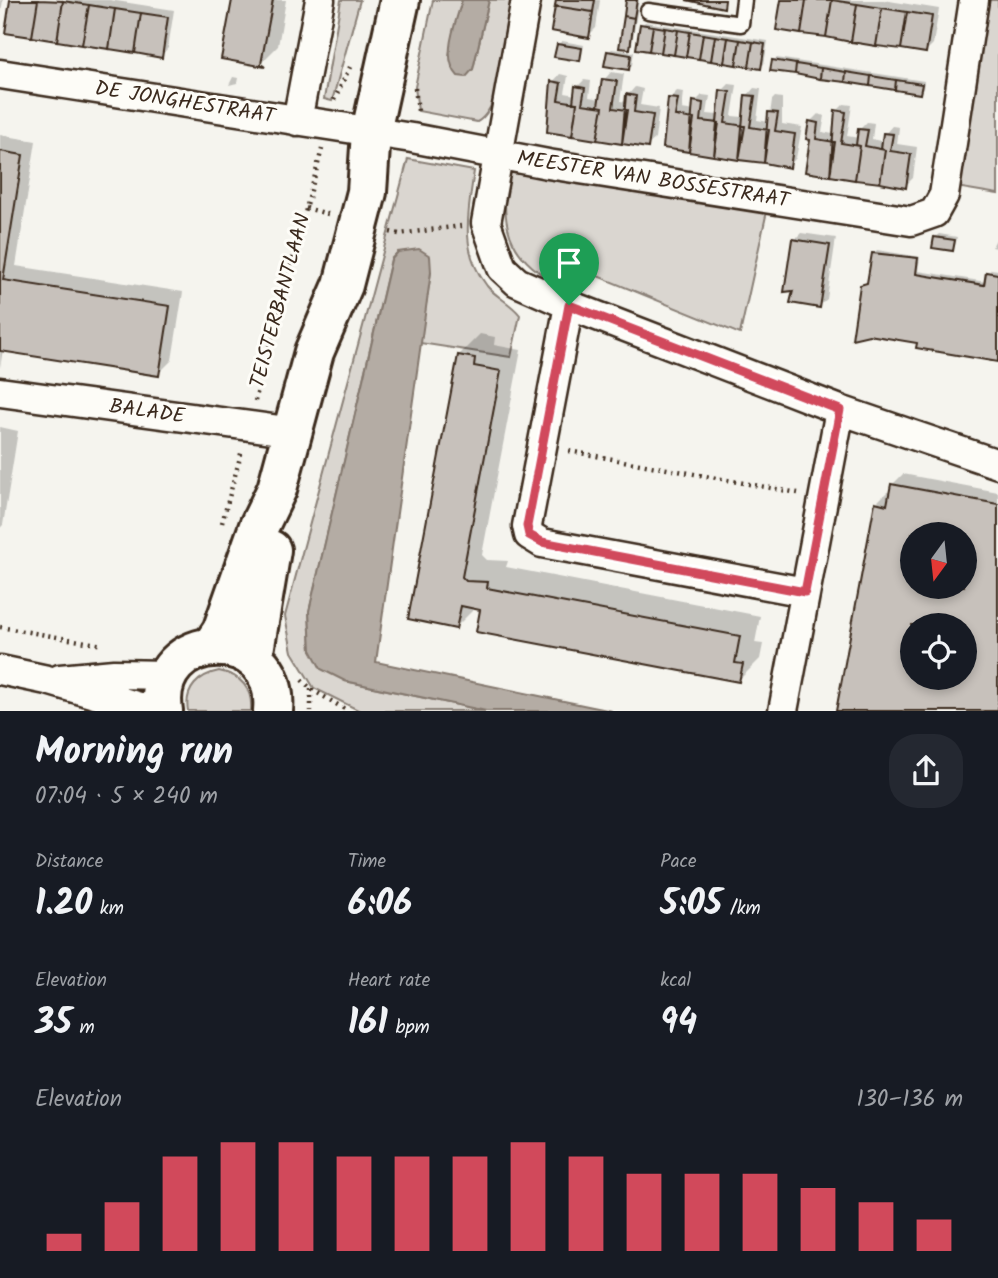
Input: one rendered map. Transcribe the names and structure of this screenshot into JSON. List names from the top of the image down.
{
  "streets": {
    "main road": ["TEISTERBANTLAAN"],
    "street": ["DE JONGHESTRAAT", "MEESTER VAN BOSSESTRAAT", "BALADE"]
  },
  "crossings": [
    ["DE JONGHESTRAAT", "MEESTER VAN BOSSESTRAAT"],
    ["DE JONGHESTRAAT", "TEISTERBANTLAAN"],
    ["MEESTER VAN BOSSESTRAAT", "TEISTERBANTLAAN"],
    ["TEISTERBANTLAAN", "BALADE"]
  ],
  "north": "bottom",
  "page": {
    "heading": ["Morning run", "07:04 · 5 × 240 m"],
    "stats": [
      ["Distance", "1.20 km"],
      ["Time", "6:06"],
      ["Pace", "5:05 /km"],
      ["Elevation", "35 m"],
      ["Heart rate", "161 bpm"],
      ["kcal", "94"]
    ],
    "chart": ["Elevation", "130–136 m"]
  }
}
